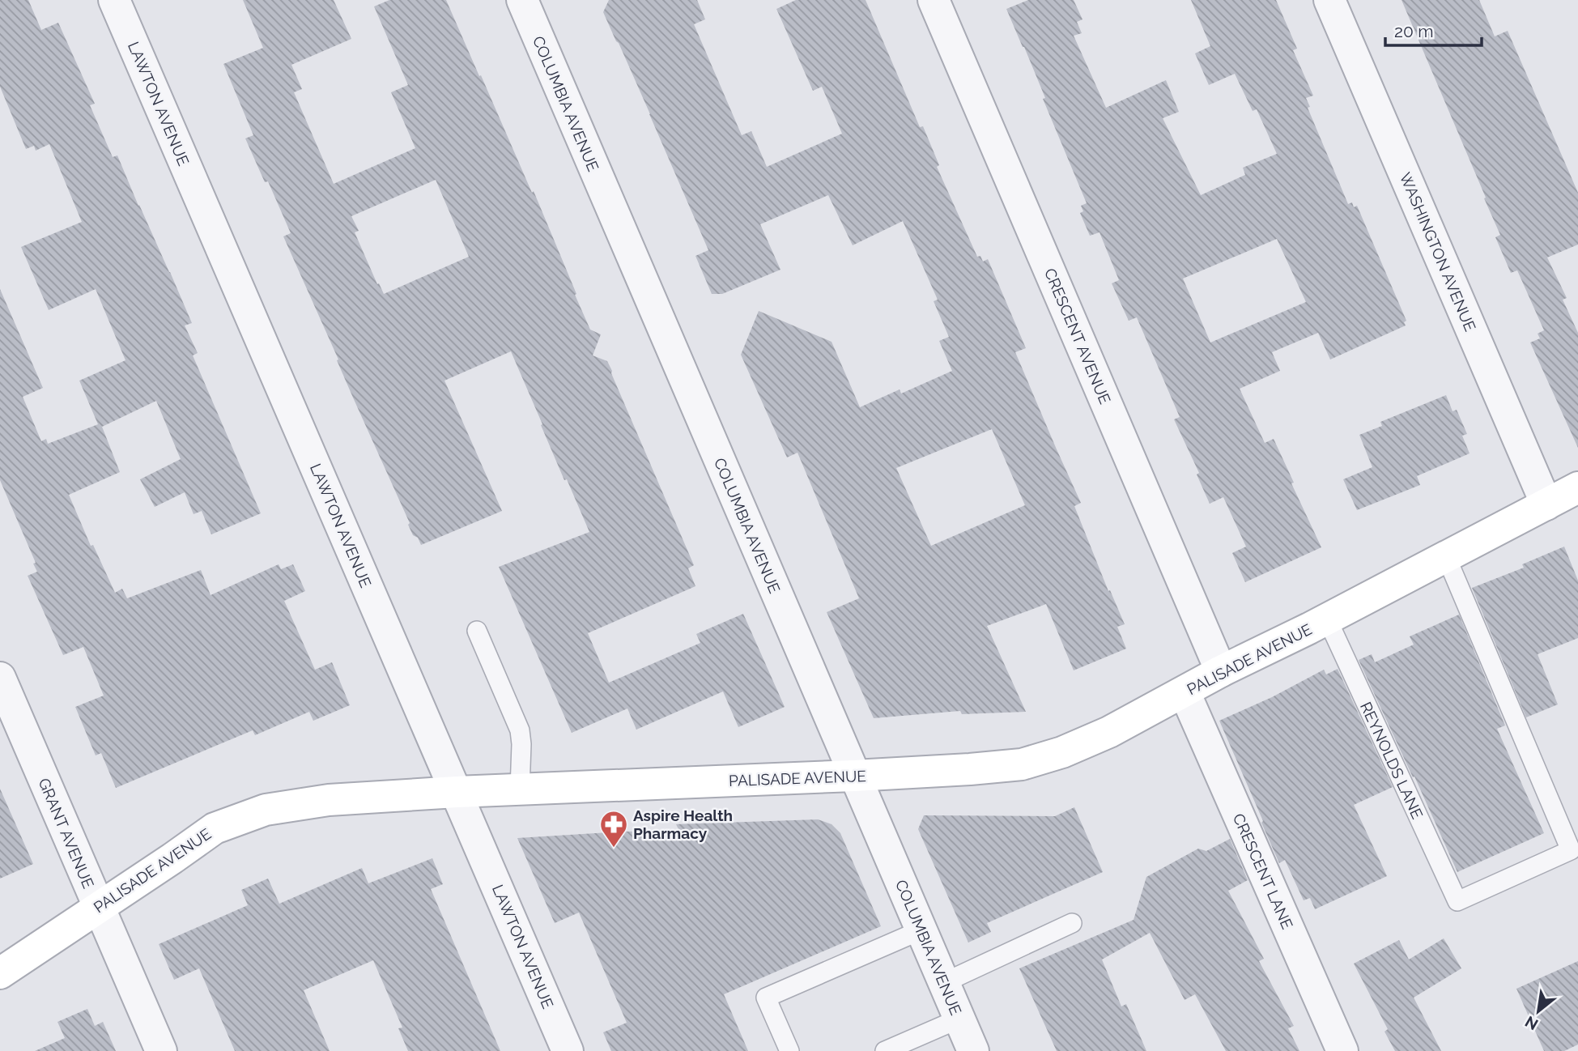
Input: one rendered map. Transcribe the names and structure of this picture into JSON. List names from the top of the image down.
{
  "streets": {
    "main road": ["PALISADE AVENUE"],
    "street": [
      "LAWTON AVENUE",
      "COLUMBIA AVENUE",
      "WASHINGTON AVENUE",
      "CRESCENT AVENUE",
      "GRANT AVENUE",
      "CRESCENT LANE"
    ],
    "lane": ["REYNOLDS LANE"]
  },
  "crossings": [
    ["LAWTON AVENUE", "PALISADE AVENUE"],
    ["COLUMBIA AVENUE", "PALISADE AVENUE"],
    ["WASHINGTON AVENUE", "PALISADE AVENUE"],
    ["CRESCENT AVENUE", "PALISADE AVENUE"],
    ["PALISADE AVENUE", "REYNOLDS LANE"],
    ["PALISADE AVENUE", "GRANT AVENUE"],
    ["PALISADE AVENUE", "CRESCENT LANE"]
  ],
  "places": {
    "pharmacy": ["Aspire Health Pharmacy"]
  },
  "scale_bar": "20 m",
  "north": "bottom left"
}
